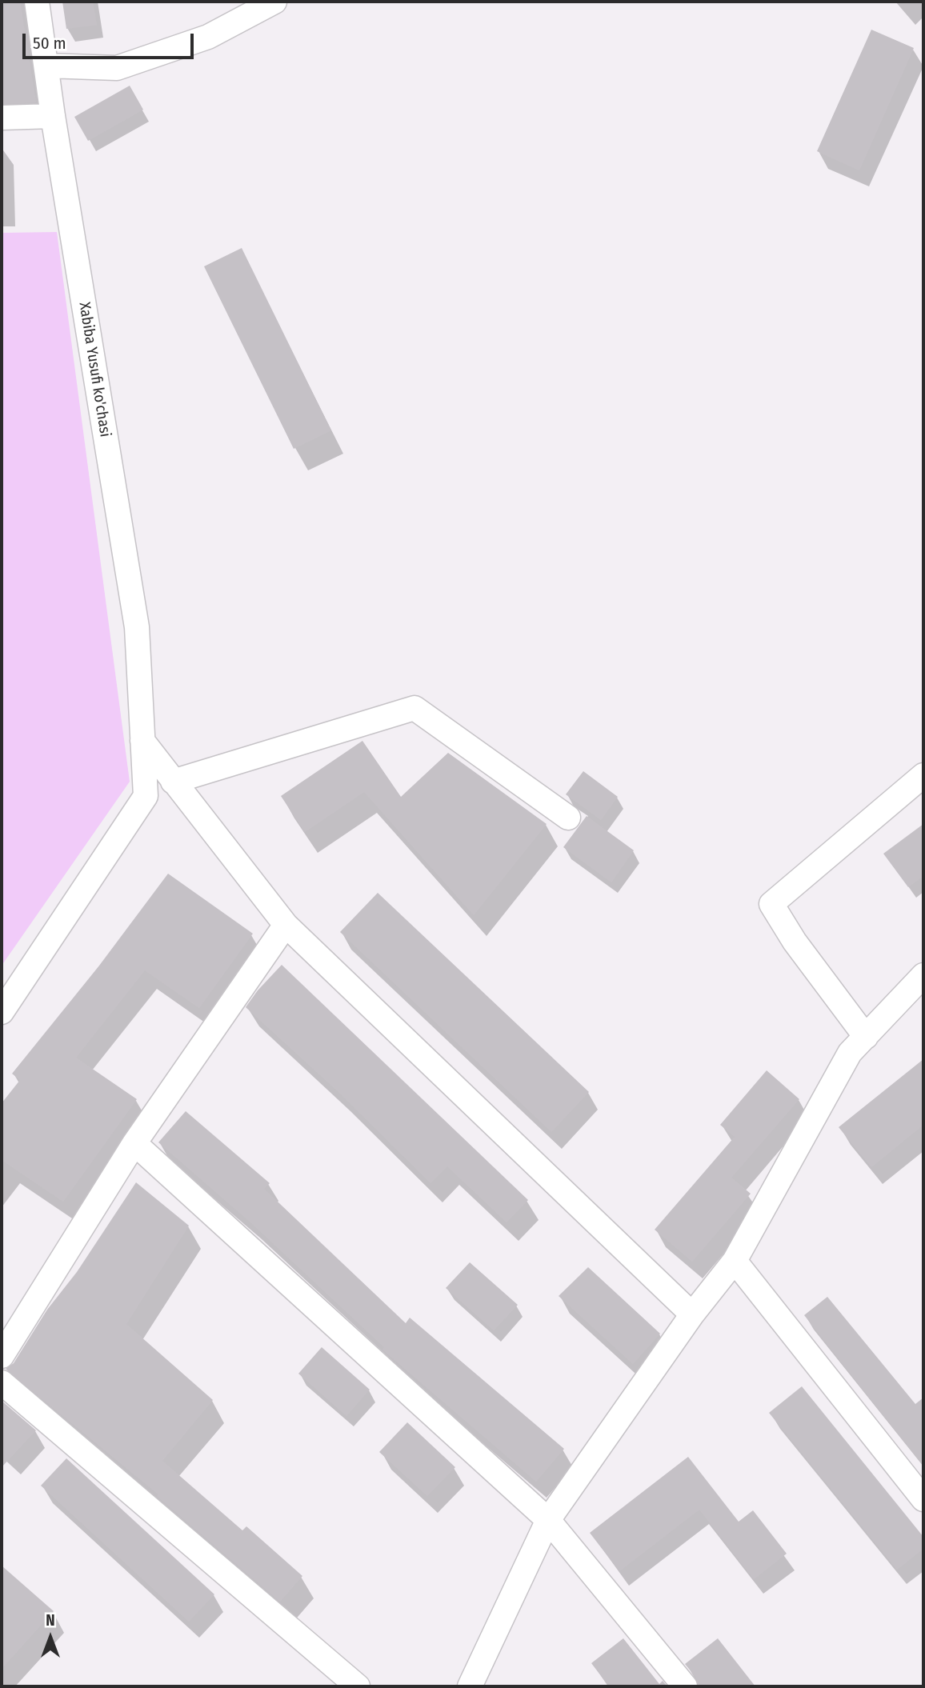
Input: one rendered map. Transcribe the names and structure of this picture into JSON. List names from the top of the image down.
{
  "streets": {
    "street": ["Xabiba Yusufi ko'chasi"]
  },
  "scale_bar": "50 m",
  "north": "top"
}
